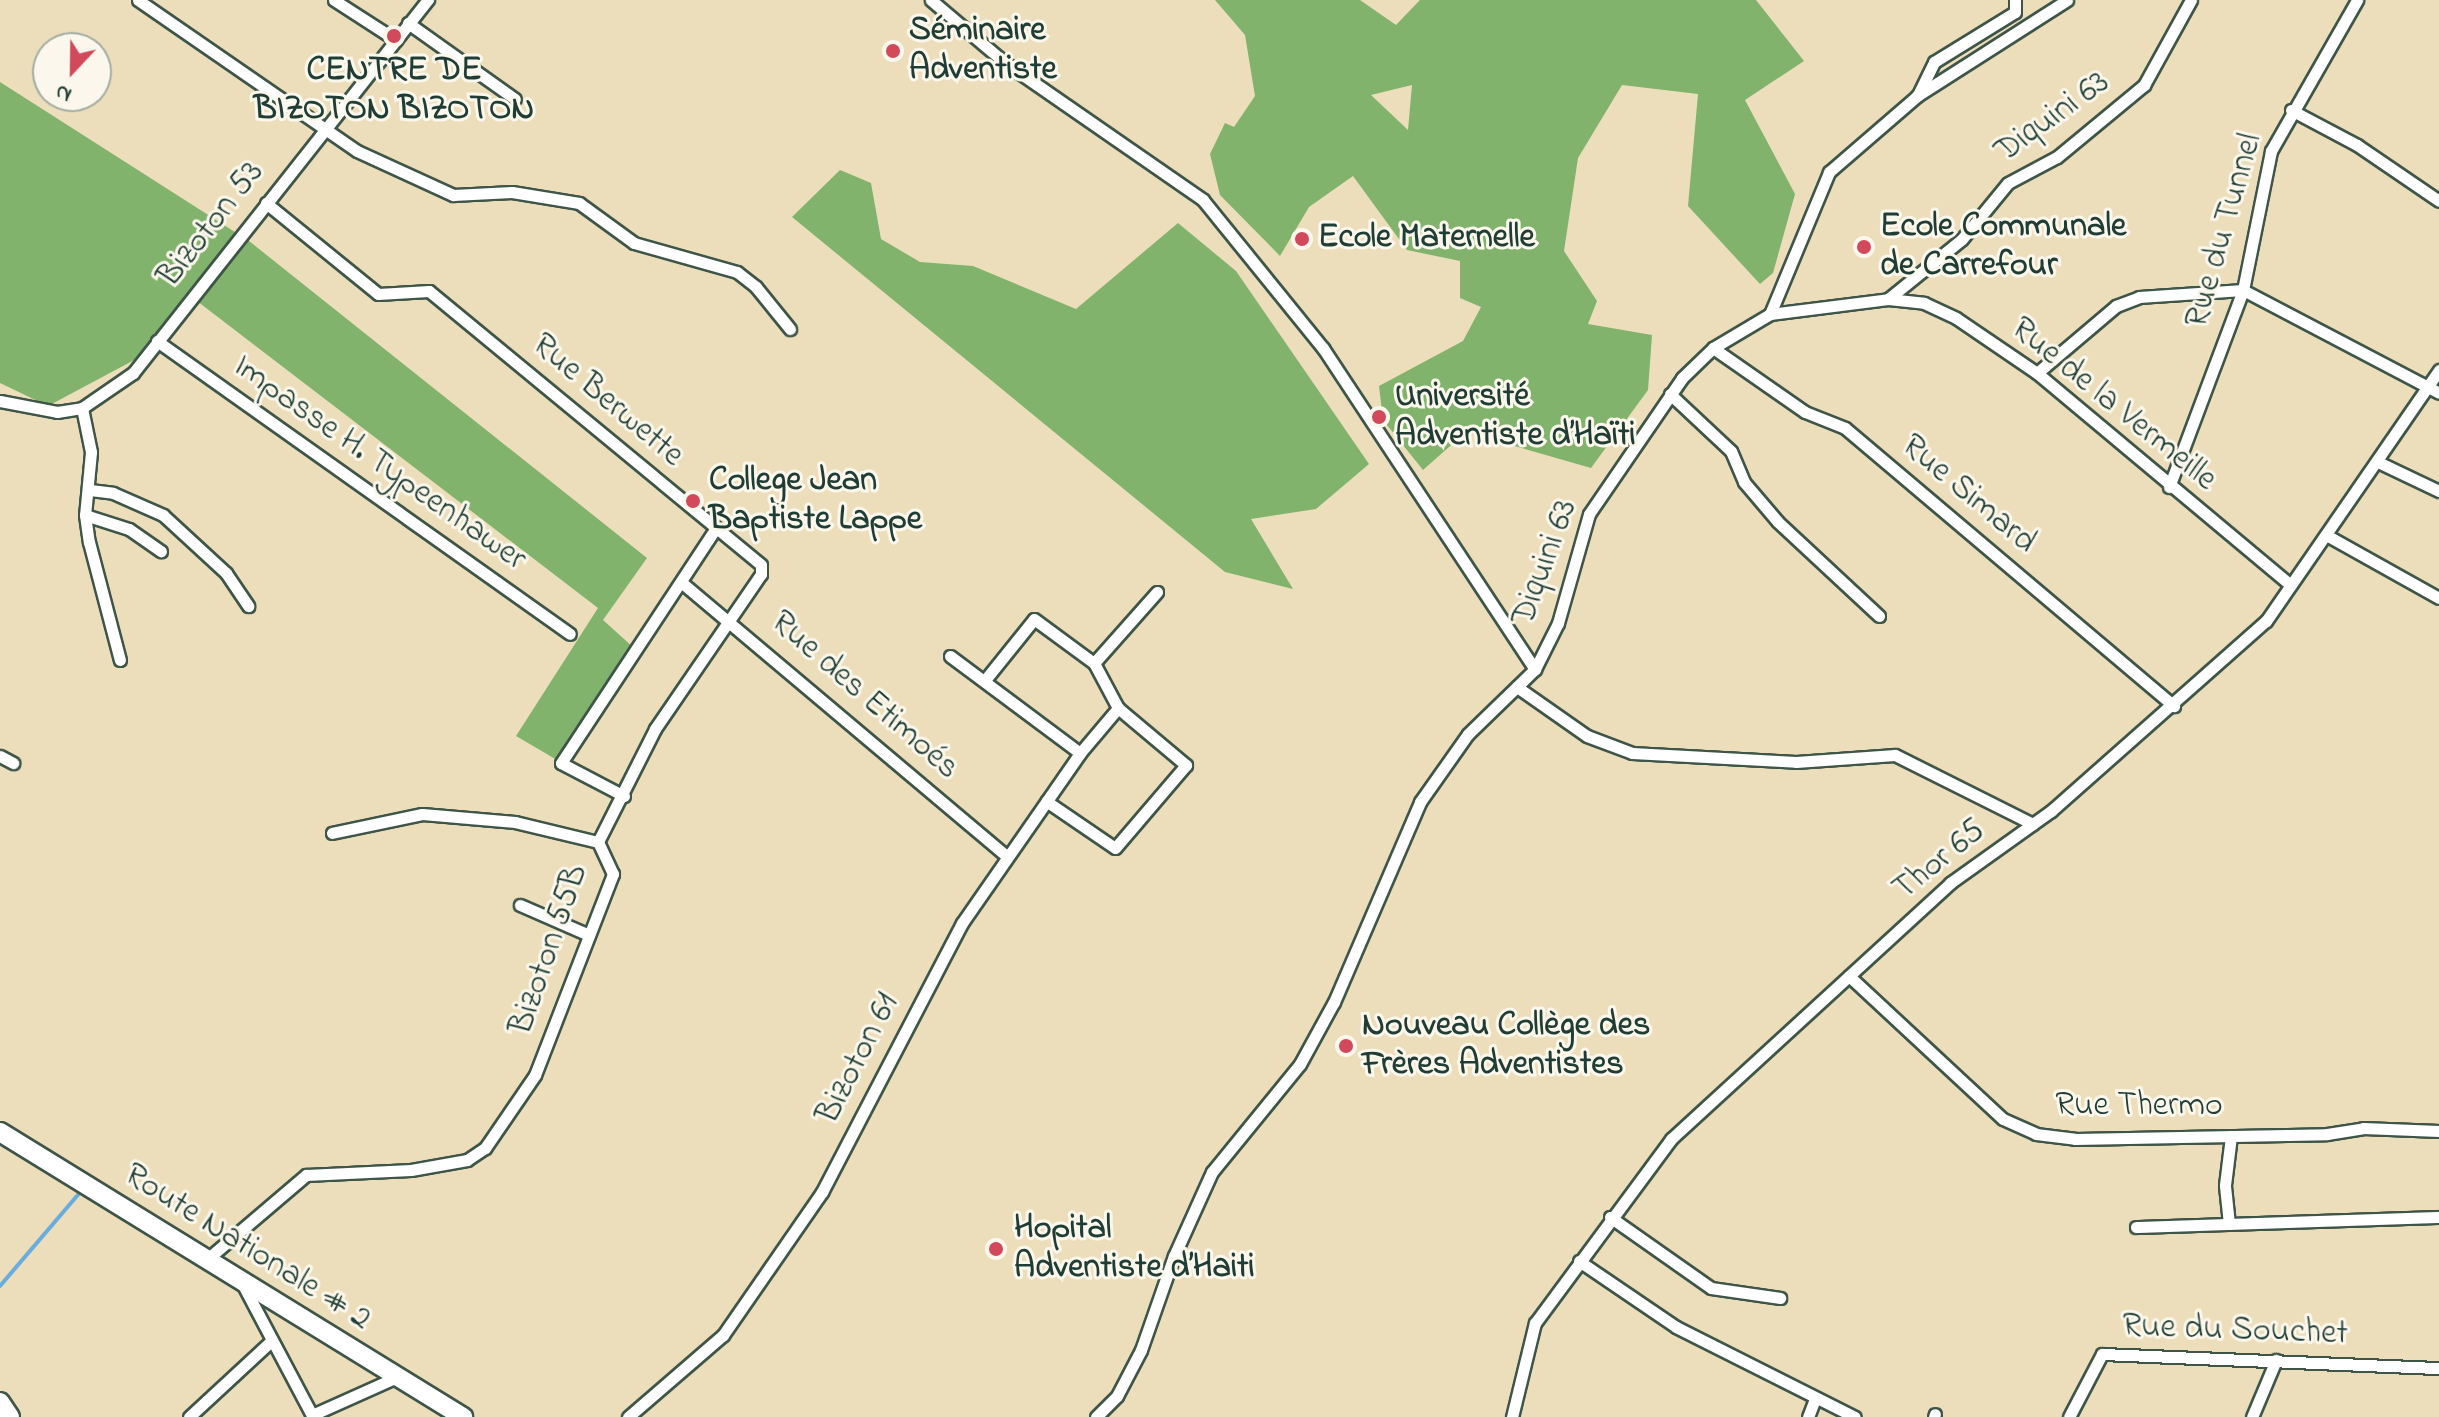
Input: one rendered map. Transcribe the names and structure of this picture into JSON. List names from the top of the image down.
{
  "streets": {
    "main road": ["Route Nationale # 2"],
    "street": [
      "Diquini 63",
      "Bizoton 53",
      "Rue du Tunnel",
      "Rue Berwette",
      "Rue de la Vermeille",
      "Impasse H. Typeenhawer",
      "Rue Simard",
      "Rue des Etimoés",
      "Thor 65",
      "Bizoton 55B",
      "Bizoton 61",
      "Rue Thermo",
      "Rue du Souchet"
    ]
  },
  "crossings": [
    ["Diquini 63", "Rue de la Vermeille"],
    ["Diquini 63", "Rue Simard"],
    ["Bizoton 53", "Rue Berwette"],
    ["Bizoton 53", "Impasse H. Typeenhawer"],
    ["Rue du Tunnel", "Rue de la Vermeille"],
    ["Rue Berwette", "Rue des Etimoés"],
    ["Rue Berwette", "Bizoton 55B"],
    ["Rue de la Vermeille", "Thor 65"],
    ["Rue Simard", "Thor 65"],
    ["Rue des Etimoés", "Bizoton 61"],
    ["Thor 65", "Rue Thermo"],
    ["Bizoton 55B", "Route Nationale # 2"]
  ],
  "places": [
    "CENTRE DE BIZOTON BIZOTON",
    "Séminaire Adventiste",
    "Ecole Maternelle",
    "Ecole Communale de Carrefour",
    "Université Adventiste d’Haïti",
    "College Jean Baptiste Lappe",
    "Nouveau Collège des Frères Adventistes",
    "Hopital Adventiste d’Haiti"
  ],
  "north": "bottom"
}
